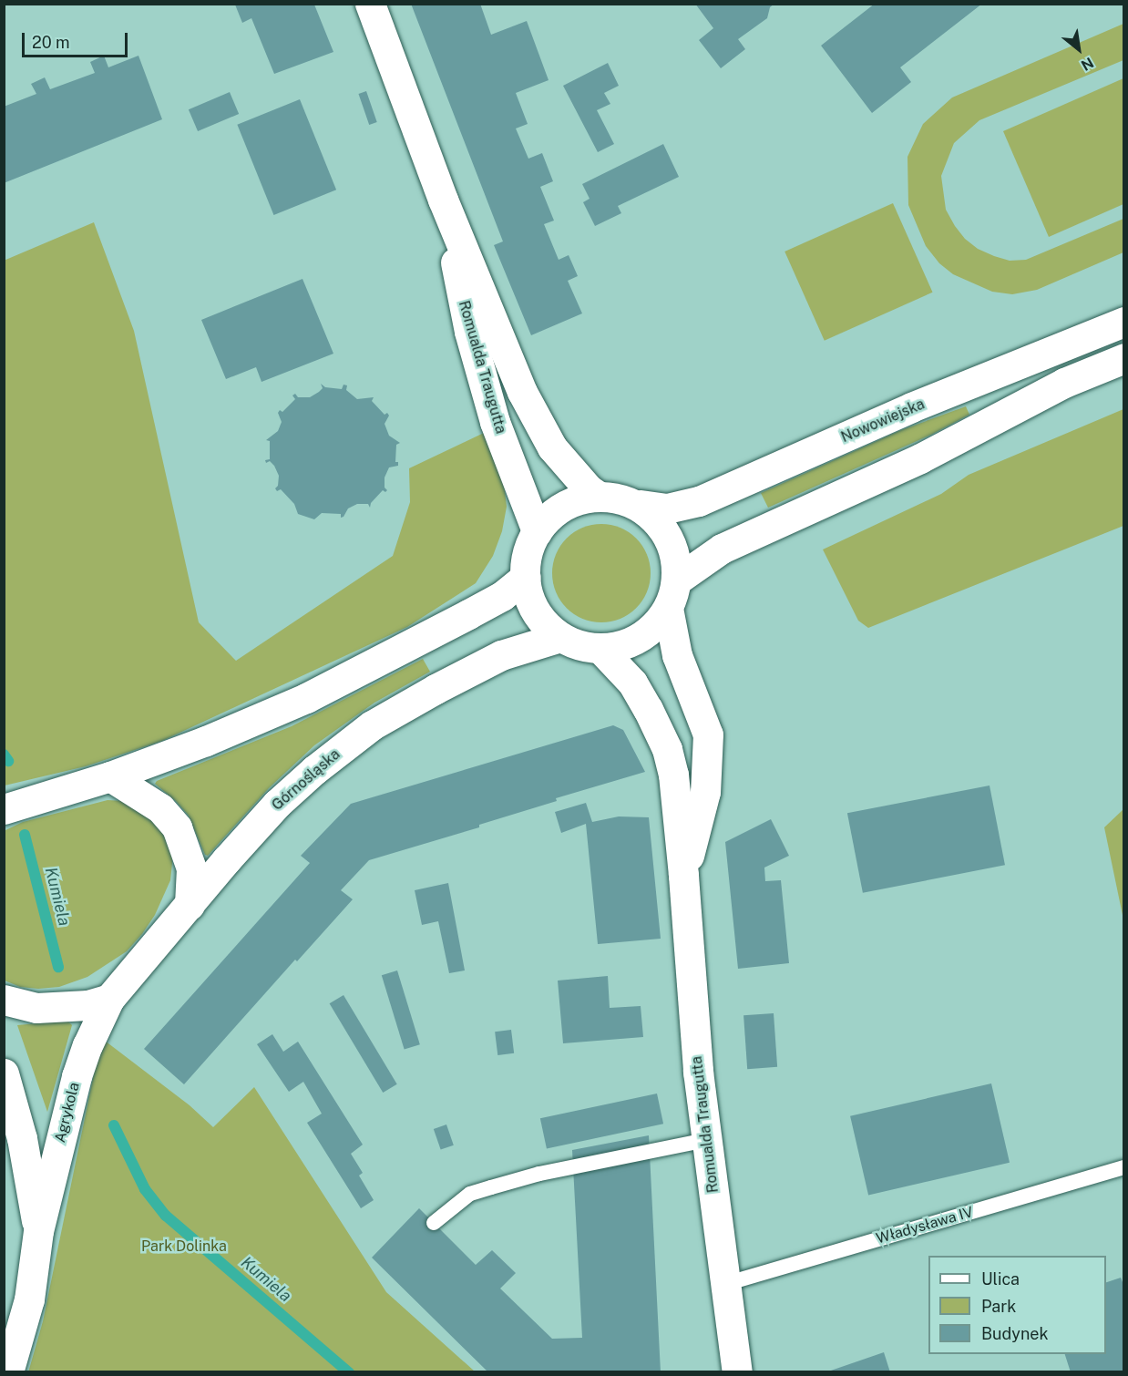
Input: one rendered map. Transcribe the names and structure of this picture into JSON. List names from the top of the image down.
{
  "streets": {
    "street": [
      "Romualda Traugutta",
      "Nowowiejska",
      "Górnośląska",
      "Agrykola"
    ],
    "lane": ["Władysława IV"]
  },
  "crossings": [
    ["Romualda Traugutta", "Nowowiejska"],
    ["Romualda Traugutta", "Górnośląska"],
    ["Romualda Traugutta", "Władysława IV"],
    ["Nowowiejska", "Górnośląska"],
    ["Górnośląska", "Agrykola"]
  ],
  "water": ["Kumiela"],
  "parks": ["Park Dolinka"],
  "legend": ["Ulica", "Park", "Budynek"],
  "scale_bar": "20 m",
  "north": "bottom right"
}
